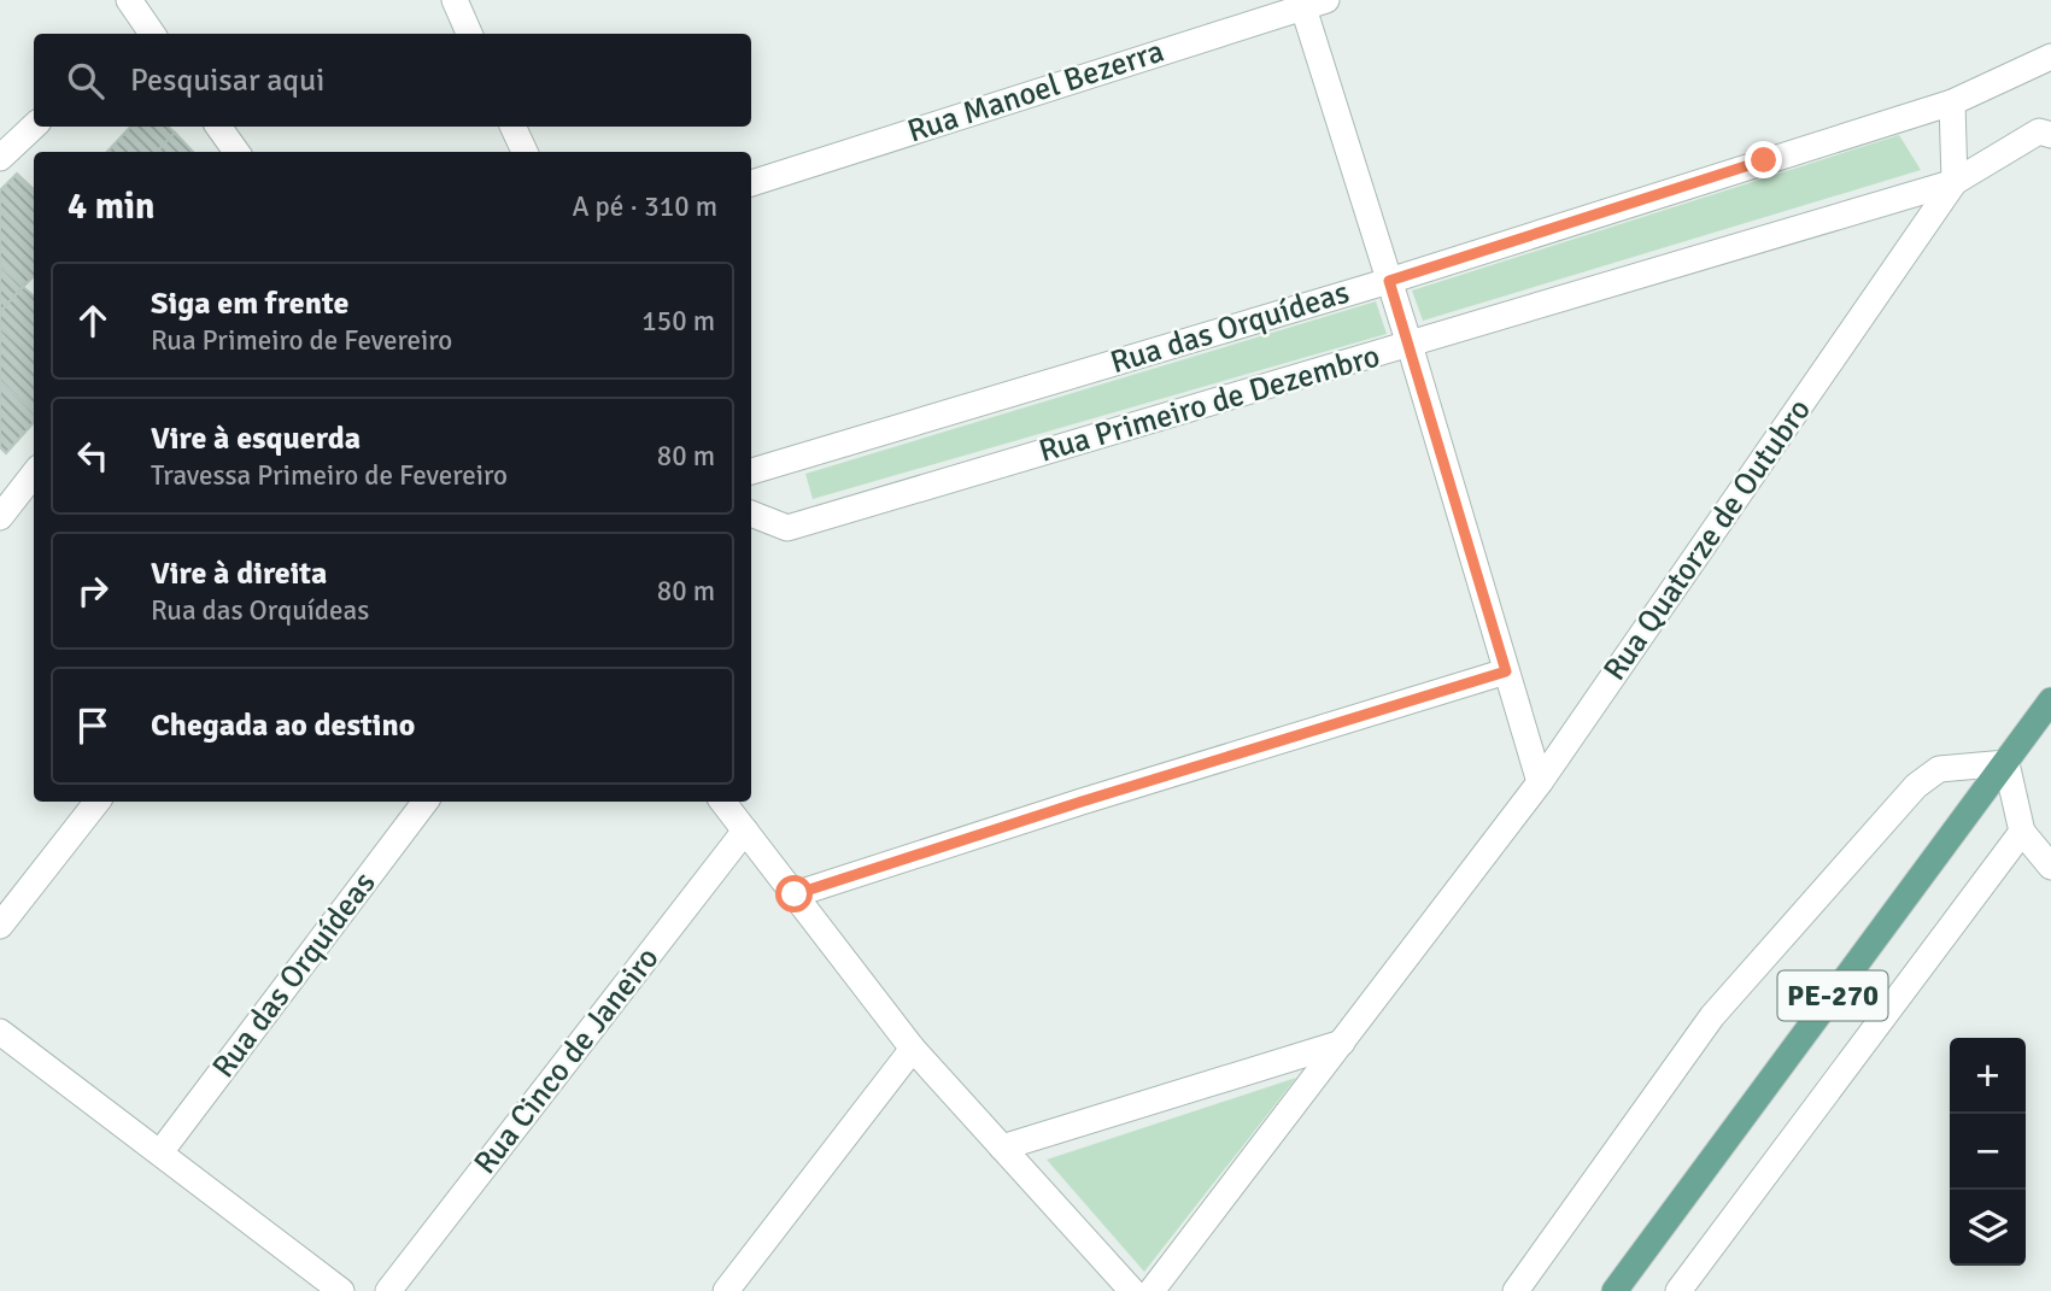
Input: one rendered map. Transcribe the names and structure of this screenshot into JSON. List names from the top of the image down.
{
  "streets": {
    "main road": ["PE-270"],
    "street": [
      "Rua Manoel Bezerra",
      "Rua das Orquídeas",
      "Rua Primeiro de Dezembro",
      "Rua Quatorze de Outubro",
      "Rua Cinco de Janeiro"
    ]
  },
  "crossings": [
    ["Rua Primeiro de Dezembro", "Rua Quatorze de Outubro"]
  ],
  "page": {
    "search": "Pesquisar aqui",
    "heading": ["4 min", "A pé · 310 m"],
    "list": [
      ["Siga em frente", "Rua Primeiro de Fevereiro", "150 m"],
      ["Vire à esquerda", "Travessa Primeiro de Fevereiro", "80 m"],
      ["Vire à direita", "Rua das Orquídeas", "80 m"],
      "Chegada ao destino"
    ],
    "map_buttons": ["+", "−"]
  }
}
